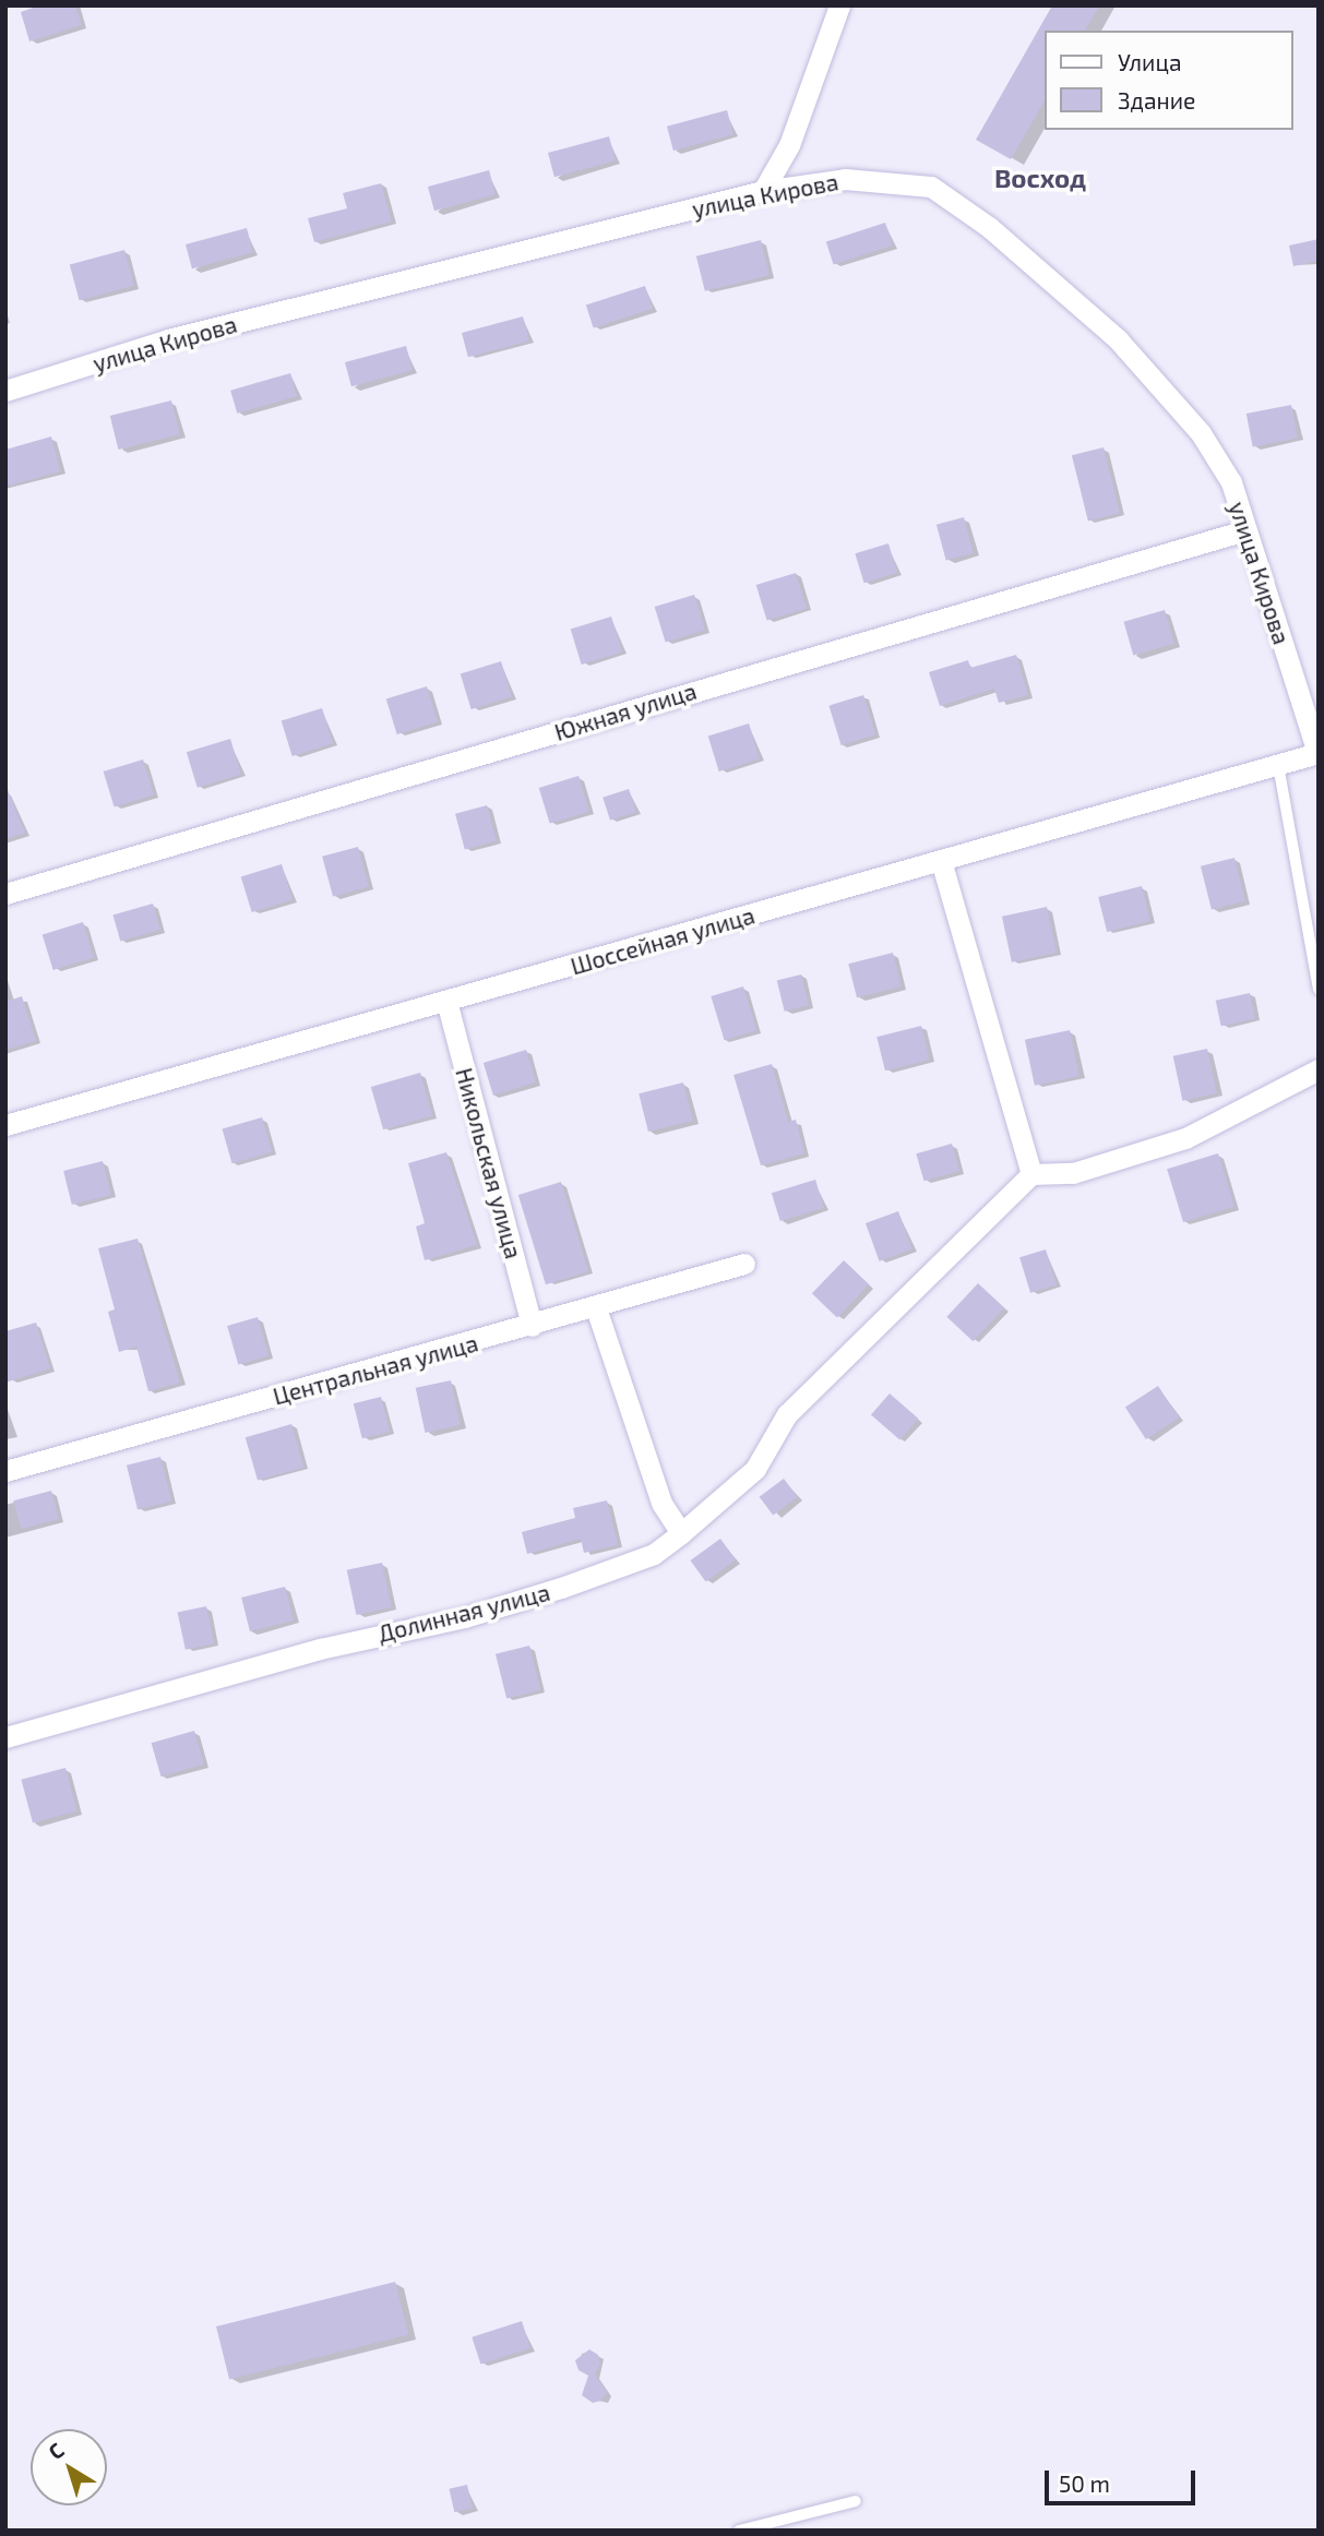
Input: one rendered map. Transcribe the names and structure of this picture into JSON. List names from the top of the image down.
{
  "streets": {
    "street": [
      "улица Кирова",
      "Южная улица",
      "Шоссейная улица",
      "Никольская улица",
      "Центральная улица",
      "Долинная улица"
    ]
  },
  "crossings": [
    ["улица Кирова", "Южная улица"],
    ["улица Кирова", "Шоссейная улица"],
    ["Шоссейная улица", "Никольская улица"],
    ["Никольская улица", "Центральная улица"]
  ],
  "districts": ["Восход"],
  "legend": ["Улица", "Здание"],
  "scale_bar": "50 m",
  "north": "top left"
}
